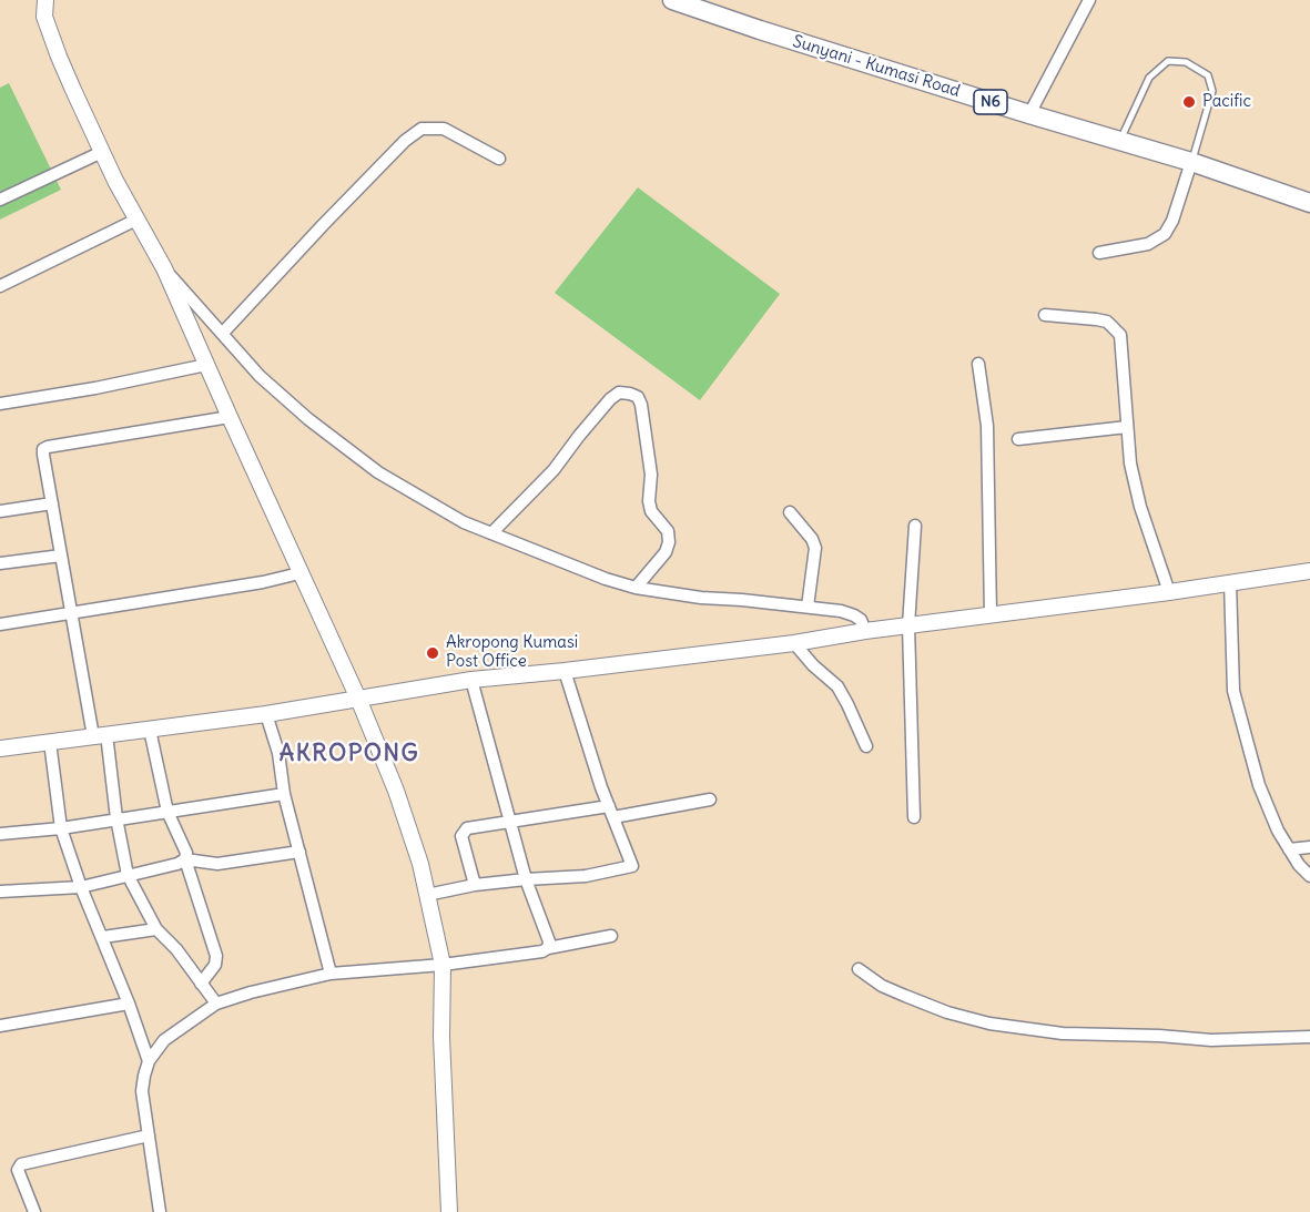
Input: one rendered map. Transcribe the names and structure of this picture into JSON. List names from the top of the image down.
{
  "streets": {
    "main road": ["Sunyani - Kumasi Road", "N6"]
  },
  "districts": ["AKROPONG"],
  "places": ["Pacific", "Akropong Kumasi Post Office"]
}
